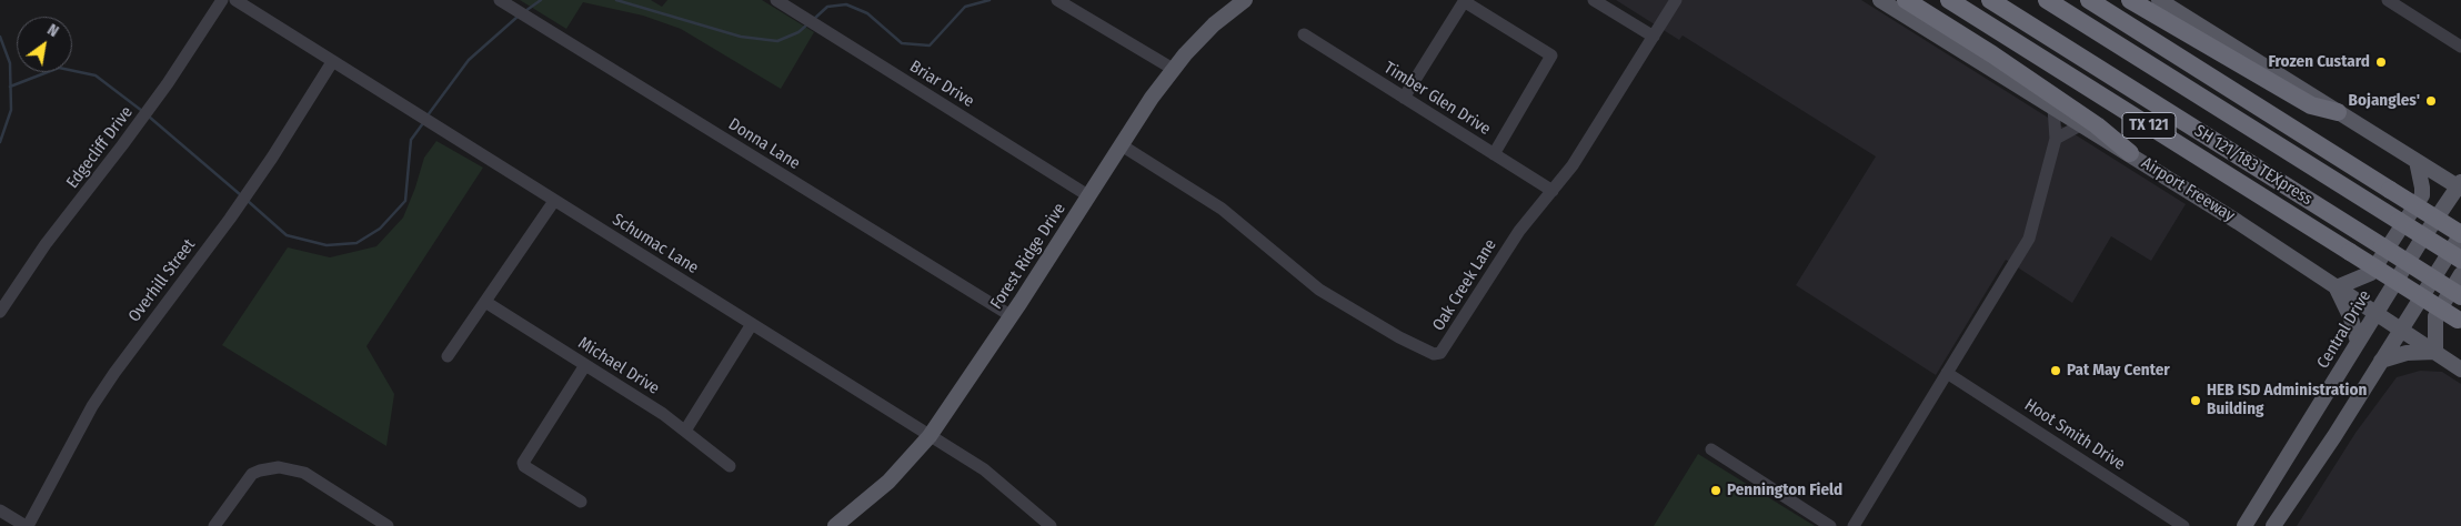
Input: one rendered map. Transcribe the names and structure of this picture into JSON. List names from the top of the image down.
{
  "streets": {
    "highway": ["TX 121", "SH 121/183 TEXpress", "Airport Freeway"],
    "main road": ["Forest Ridge Drive", "Central Drive"],
    "street": [
      "Briar Drive",
      "Timber Glen Drive",
      "Donna Lane",
      "Edgecliff Drive",
      "Schumac Lane",
      "Overhill Street",
      "Oak Creek Lane",
      "Michael Drive",
      "Hoot Smith Drive"
    ]
  },
  "crossings": [
    ["Briar Drive", "Forest Ridge Drive"],
    ["Timber Glen Drive", "Oak Creek Lane"],
    ["Donna Lane", "Forest Ridge Drive"],
    ["Airport Freeway", "Central Drive"],
    ["Schumac Lane", "Forest Ridge Drive"],
    ["Schumac Lane", "Overhill Street"],
    ["Forest Ridge Drive", "Oak Creek Lane"]
  ],
  "places": [
    "Frozen Custard",
    "Bojangles'",
    "Pat May Center",
    "HEB ISD Administration Building",
    "Pennington Field"
  ],
  "north": "top right"
}
